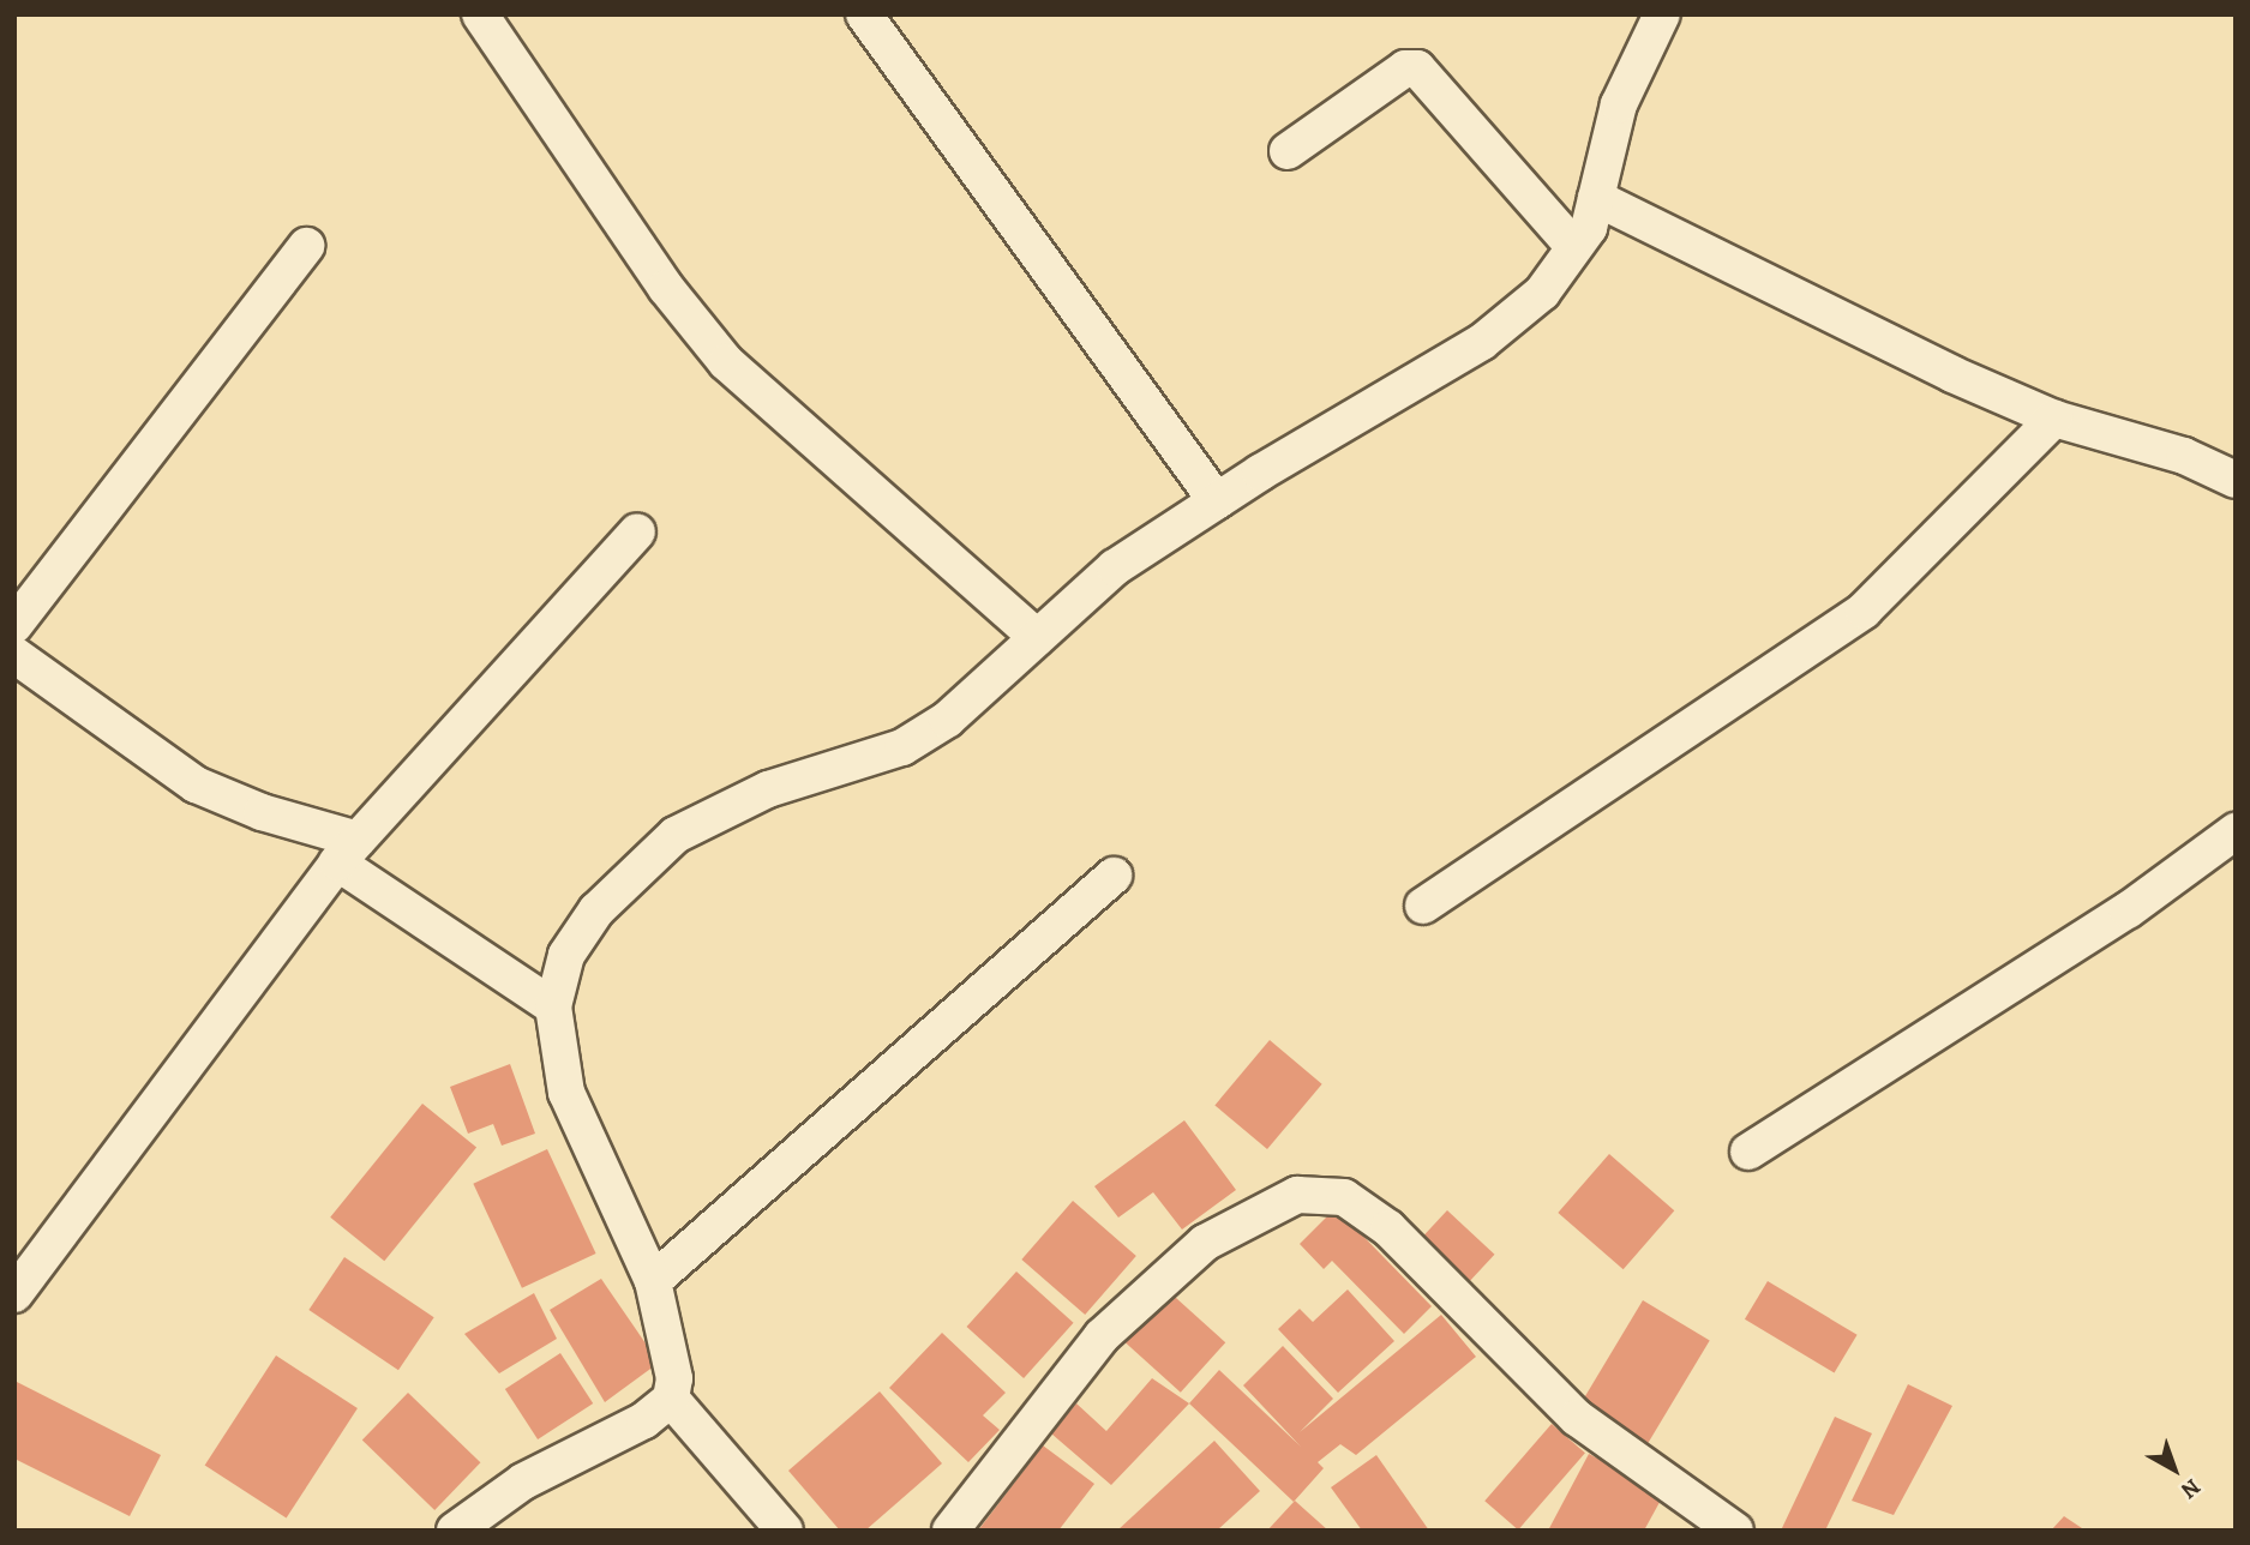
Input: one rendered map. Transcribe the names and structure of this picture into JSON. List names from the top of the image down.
{
  "north": "bottom right"
}
